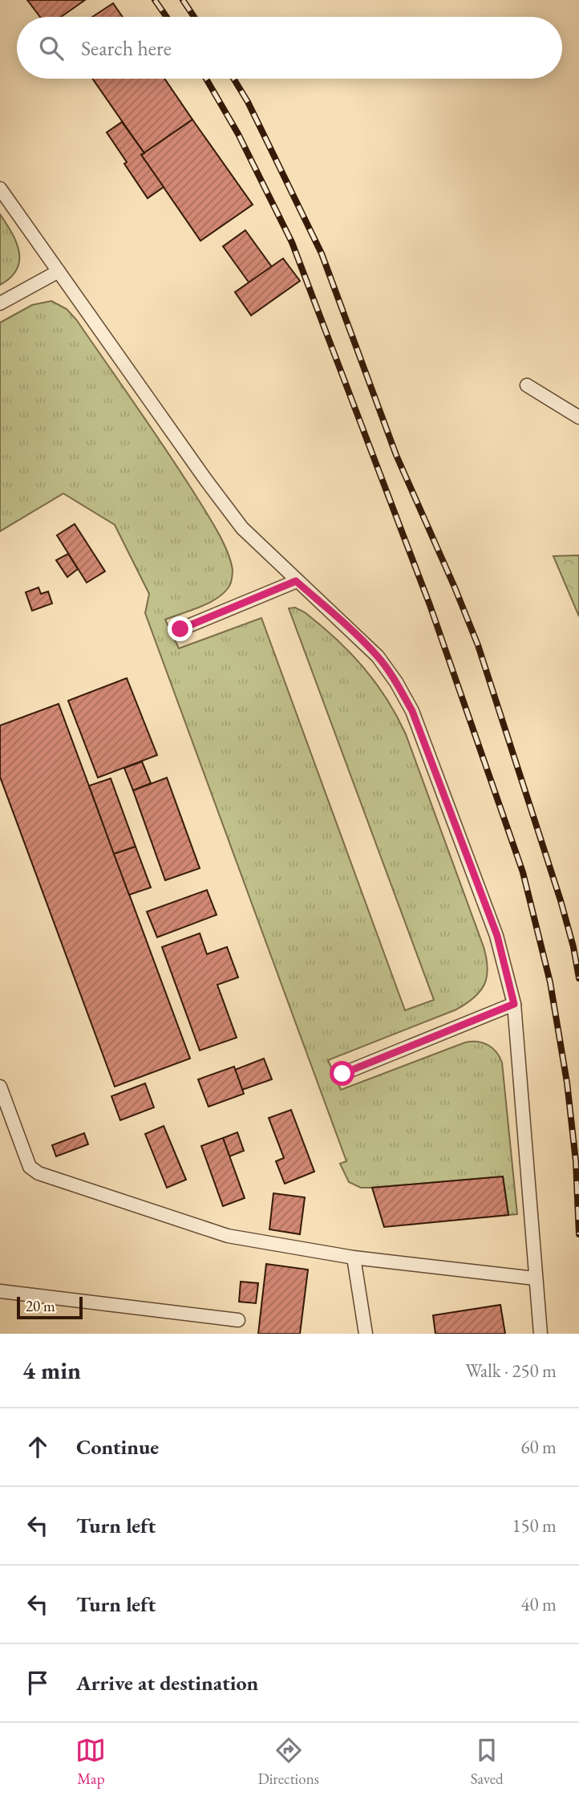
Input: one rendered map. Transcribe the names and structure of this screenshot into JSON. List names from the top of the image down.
{
  "scale_bar": "20 m",
  "page": {
    "search": "Search here",
    "scale": "20 m",
    "heading": ["4 min", "Walk · 250 m"],
    "list": [
      ["Continue", "60 m"],
      ["Turn left", "150 m"],
      ["Turn left", "40 m"],
      "Arrive at destination"
    ],
    "nav": ["Map", "Directions", "Saved"]
  }
}
